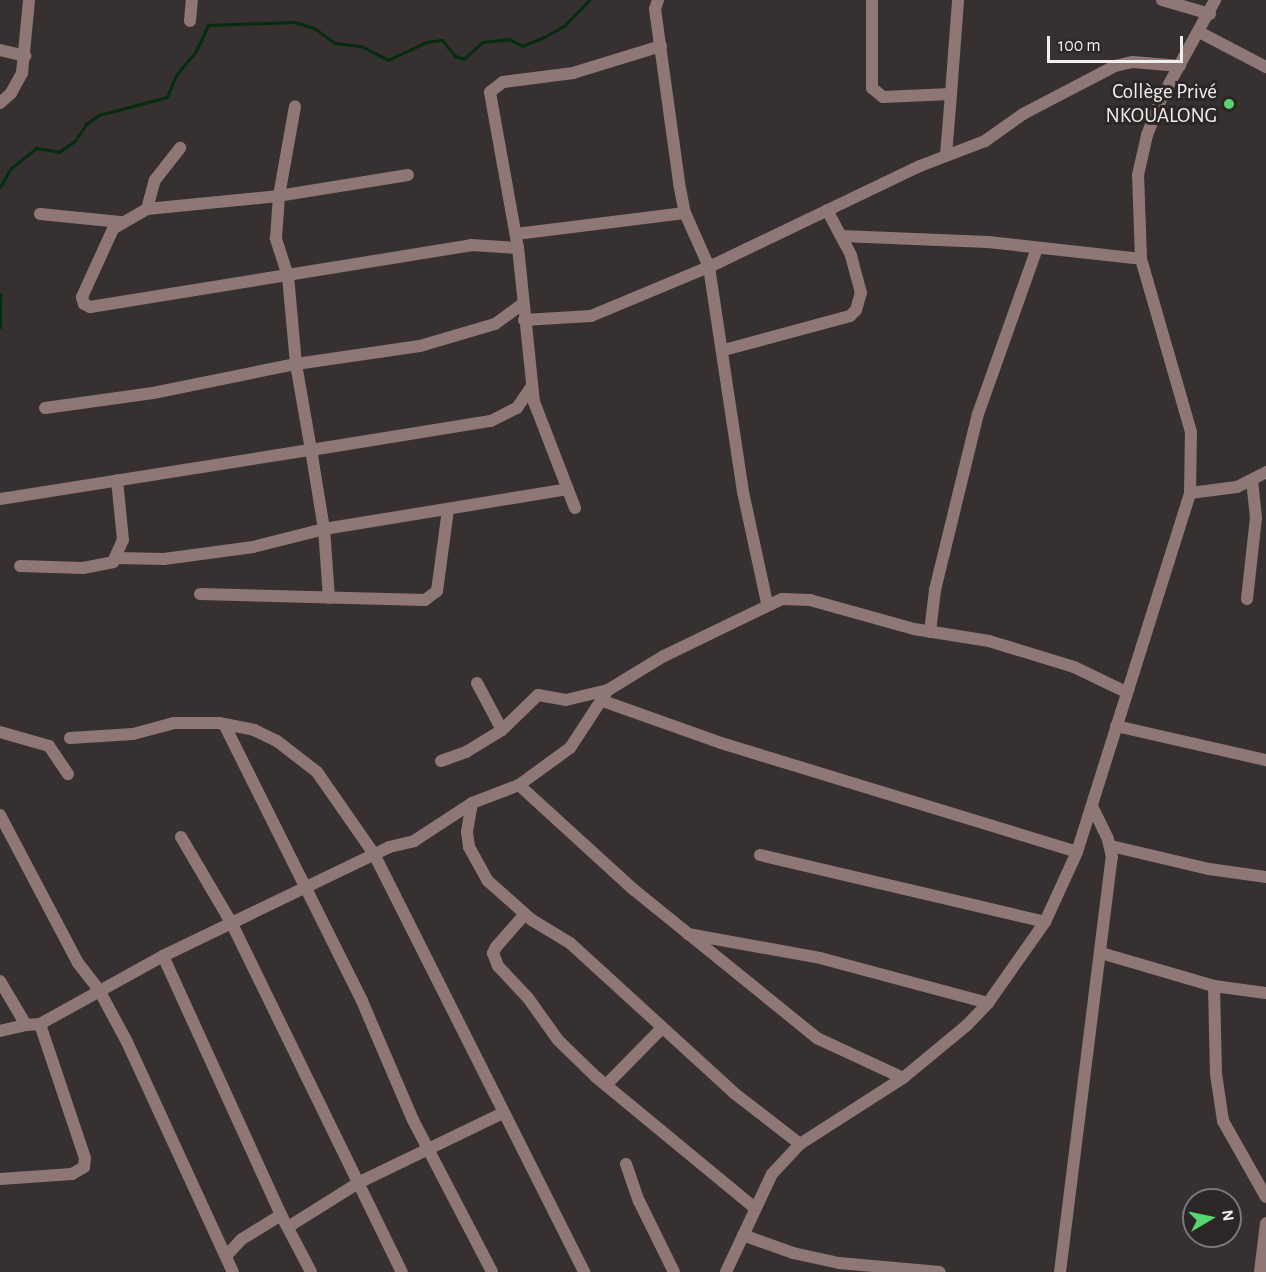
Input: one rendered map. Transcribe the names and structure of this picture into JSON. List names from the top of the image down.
{
  "places": ["Collège Privé NKOUALONG"],
  "scale_bar": "100 m",
  "north": "right"
}
